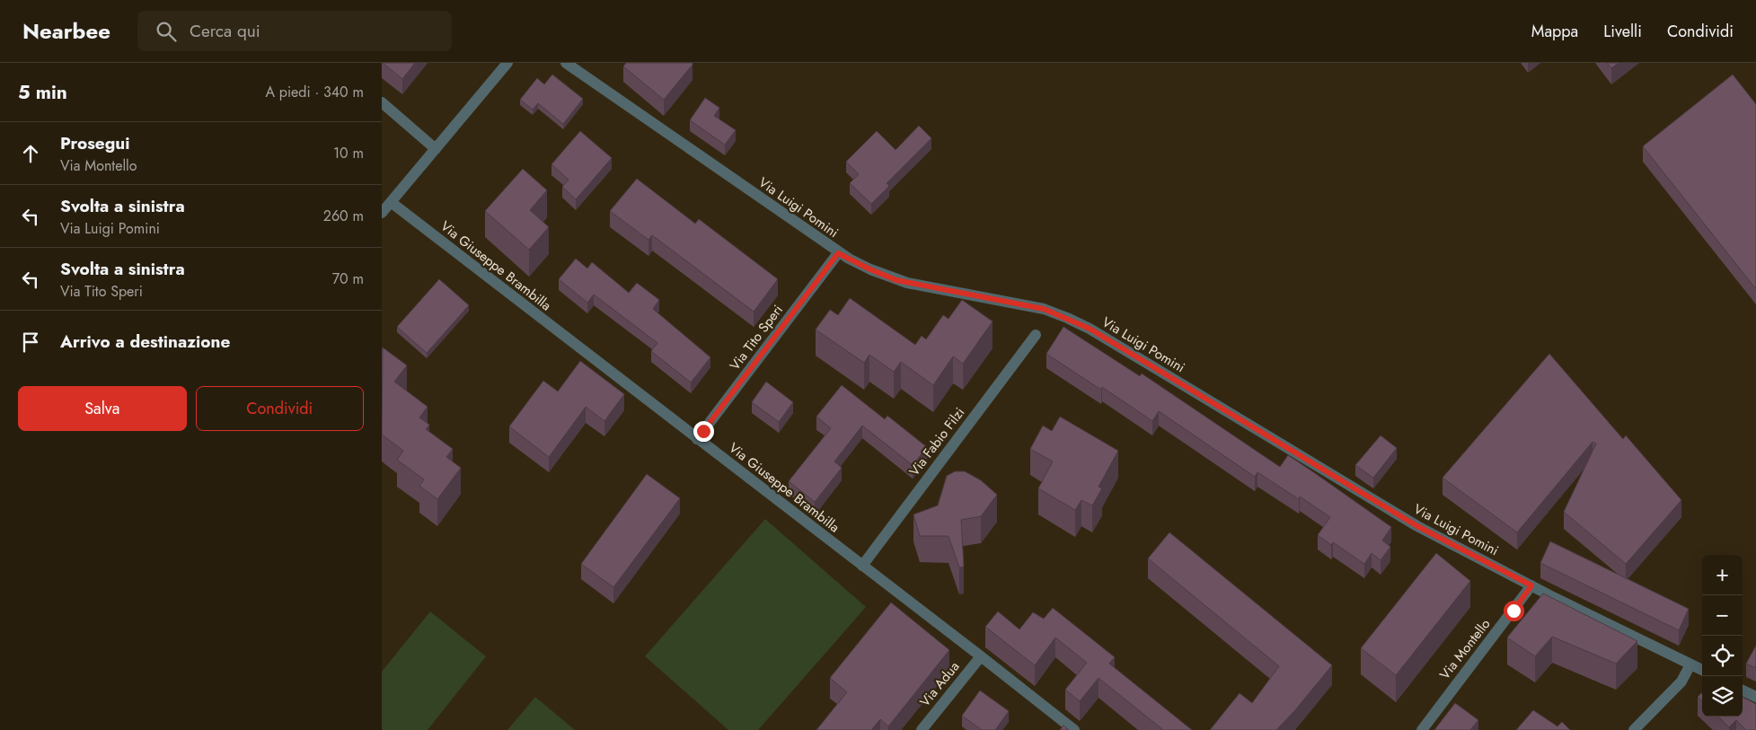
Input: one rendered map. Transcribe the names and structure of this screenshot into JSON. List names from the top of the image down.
{
  "streets": {
    "street": [
      "Via Luigi Pomini",
      "Via Giuseppe Brambilla",
      "Via Tito Speri",
      "Via Fabio Filzi",
      "Via Montello",
      "Via Adua"
    ]
  },
  "crossings": [
    ["Via Luigi Pomini", "Via Tito Speri"],
    ["Via Luigi Pomini", "Via Montello"],
    ["Via Giuseppe Brambilla", "Via Tito Speri"],
    ["Via Giuseppe Brambilla", "Via Fabio Filzi"],
    ["Via Giuseppe Brambilla", "Via Adua"]
  ],
  "page": {
    "header": "Nearbee",
    "search": "Cerca qui",
    "nav": ["Mappa", "Livelli", "Condividi"],
    "heading": ["5 min", "A piedi · 340 m"],
    "list": [
      ["Prosegui", "Via Montello", "10 m"],
      ["Svolta a sinistra", "Via Luigi Pomini", "260 m"],
      ["Svolta a sinistra", "Via Tito Speri", "70 m"],
      "Arrivo a destinazione"
    ],
    "buttons": ["Salva", "Condividi"],
    "map_buttons": ["+", "−"]
  }
}
